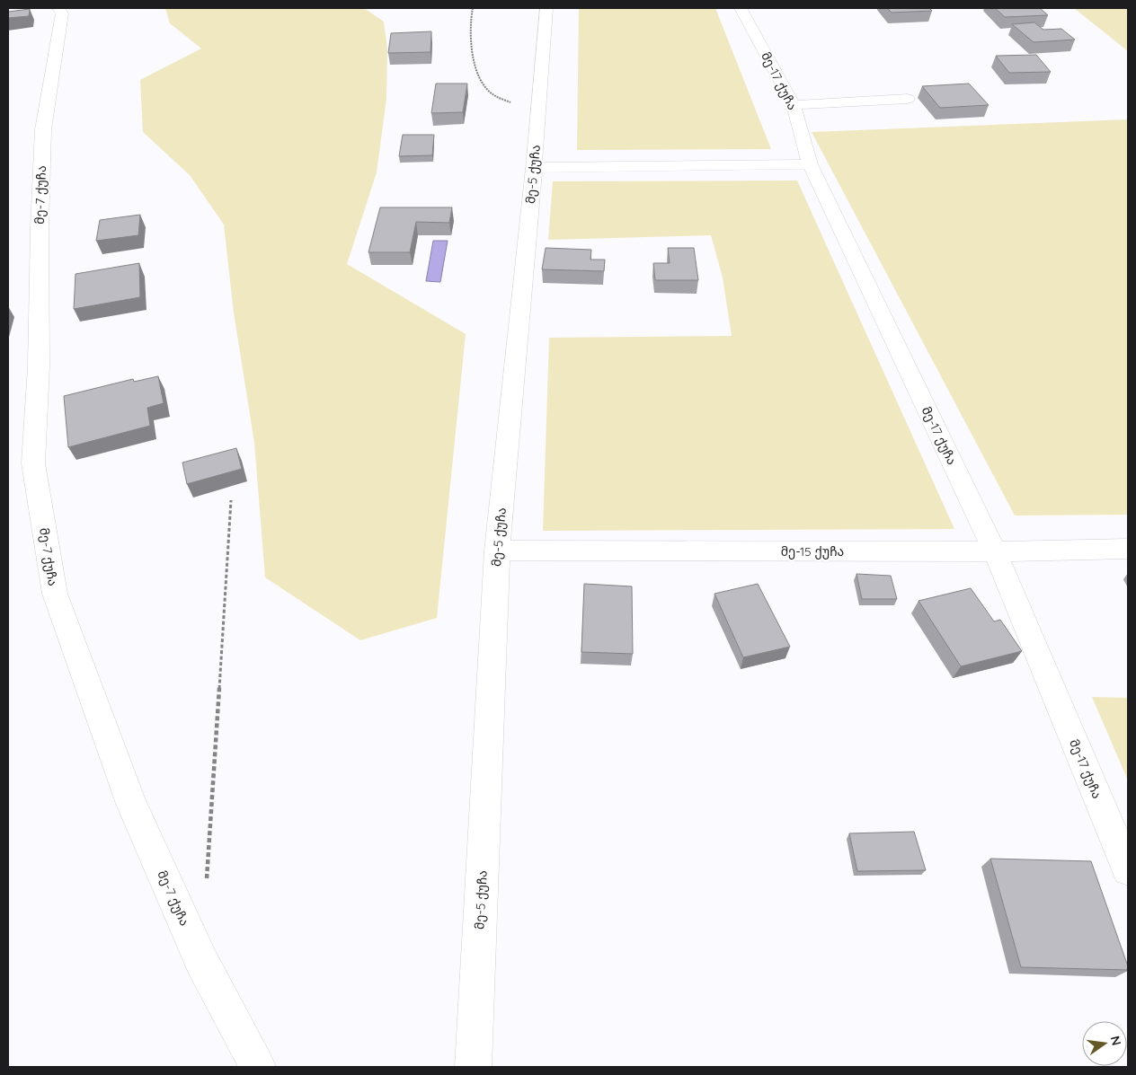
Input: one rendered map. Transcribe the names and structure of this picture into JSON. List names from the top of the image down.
{
  "streets": {
    "street": [
      "მე-17 ქუჩა",
      "მე-5 ქუჩა",
      "მე-7 ქუჩა",
      "მე-15 ქუჩა"
    ]
  },
  "crossings": [
    ["მე-17 ქუჩა", "მე-15 ქუჩა"],
    ["მე-5 ქუჩა", "მე-15 ქუჩა"]
  ],
  "north": "right"
}
